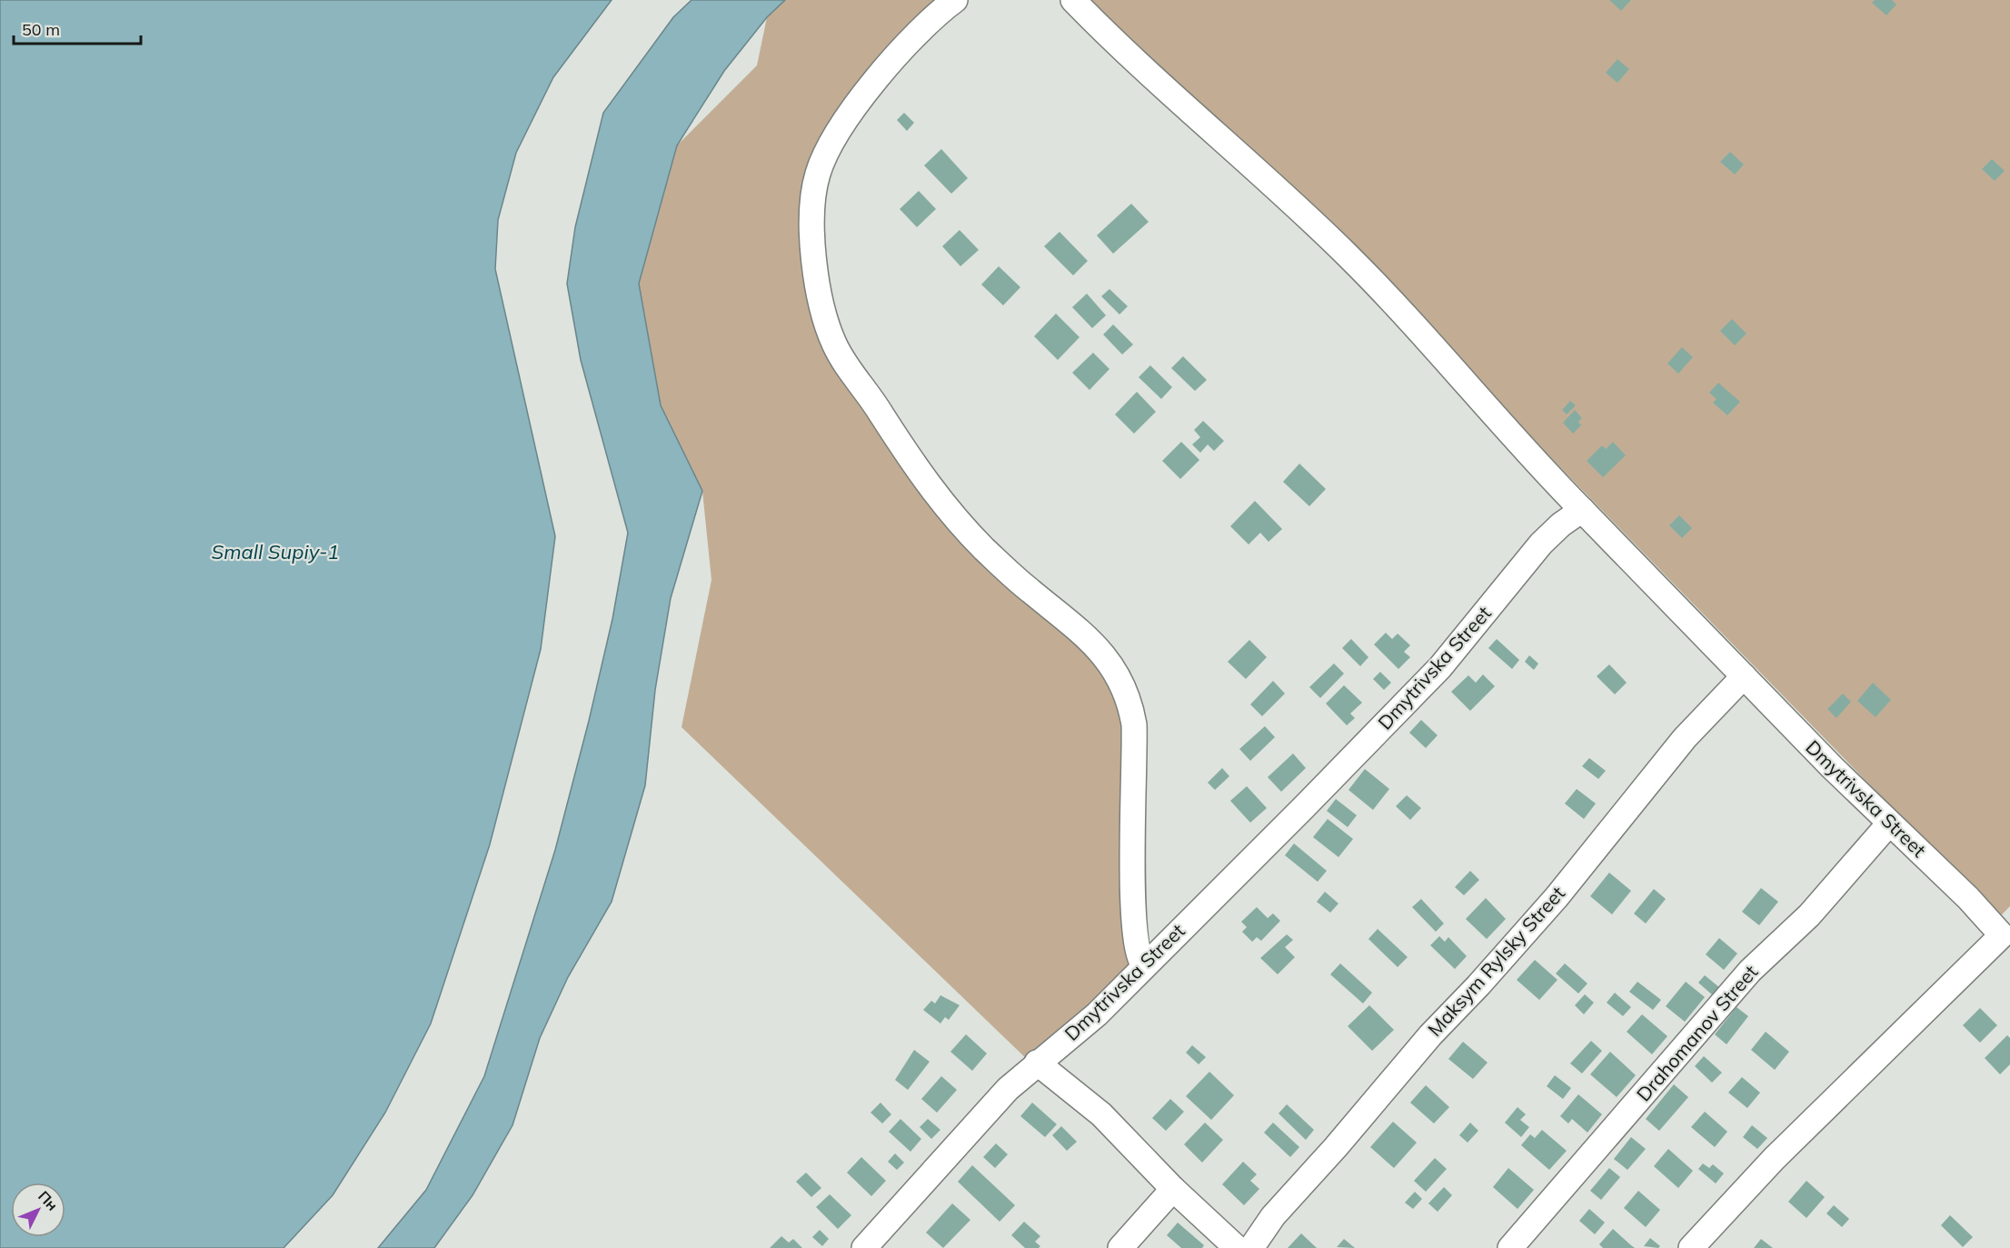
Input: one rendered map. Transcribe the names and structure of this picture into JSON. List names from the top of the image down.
{
  "streets": {
    "street": ["Dmytrivska Street", "Maksym Rylsky Street", "Drahomanov Street"]
  },
  "crossings": [
    ["Dmytrivska Street", "Maksym Rylsky Street"],
    ["Dmytrivska Street", "Drahomanov Street"]
  ],
  "water": ["Small Supiy-1"],
  "scale_bar": "50 m",
  "north": "top right"
}
